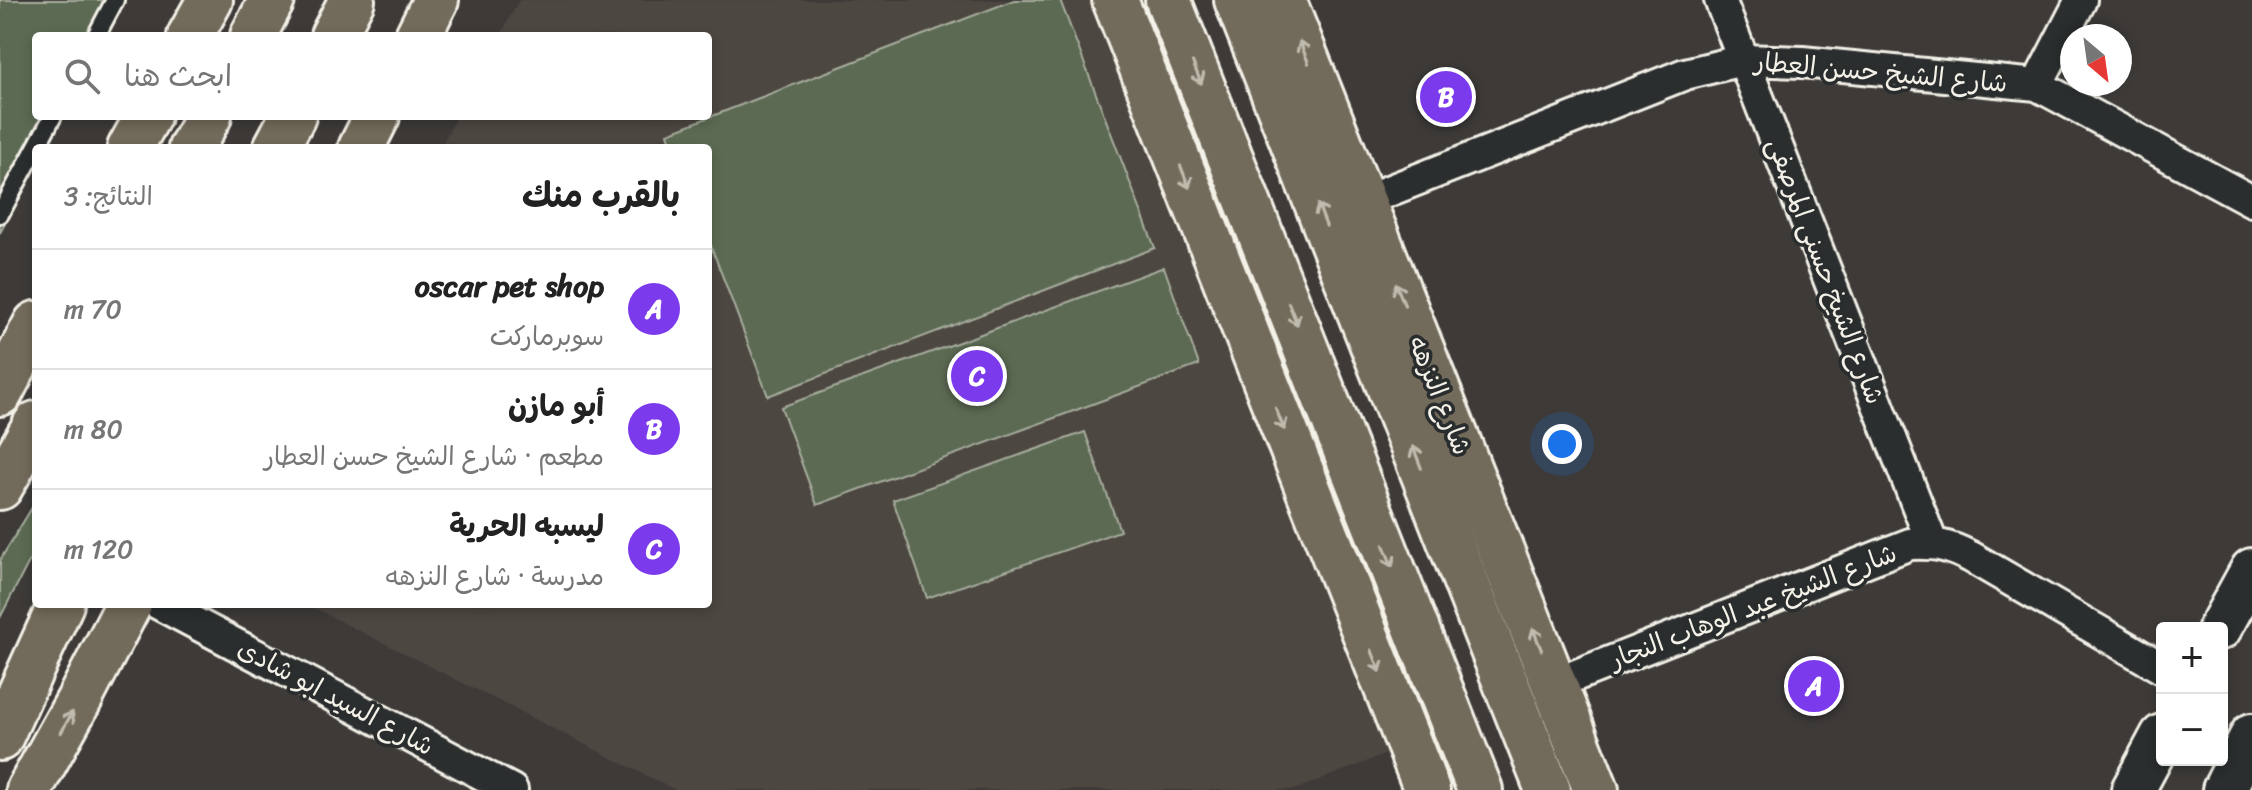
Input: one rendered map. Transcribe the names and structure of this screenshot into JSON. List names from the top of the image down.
{
  "streets": {
    "main road": ["شارع النزهه"],
    "street": [
      "شارع الشيخ حسن العطار",
      "شارع الشيخ حسنى المرصفى",
      "شارع الشيخ عبد الوهاب النجار",
      "شارع السيد ابو شادى"
    ]
  },
  "crossings": [
    ["شارع الشيخ حسن العطار", "شارع الشيخ حسنى المرصفى"],
    ["شارع الشيخ حسن العطار", "شارع النزهه"],
    ["شارع الشيخ حسنى المرصفى", "شارع الشيخ عبد الوهاب النجار"],
    ["شارع النزهه", "شارع الشيخ عبد الوهاب النجار"]
  ],
  "north": "bottom right",
  "page": {
    "search": "ابحث هنا",
    "pins": ["B", "C", "A"],
    "heading": ["بالقرب منك", "النتائج: 3"],
    "list": [
      {
        "mark": "A",
        "name": "oscar pet shop",
        "note": "سوبرماركت",
        "value": "70 m"
      },
      {
        "mark": "B",
        "name": "أبو مازن",
        "note": "مطعم · شارع الشيخ حسن العطار",
        "value": "80 m"
      },
      {
        "mark": "C",
        "name": "ليسبه الحرية",
        "note": "مدرسة · شارع النزهه",
        "value": "120 m"
      }
    ],
    "map_buttons": ["+", "−"]
  }
}
